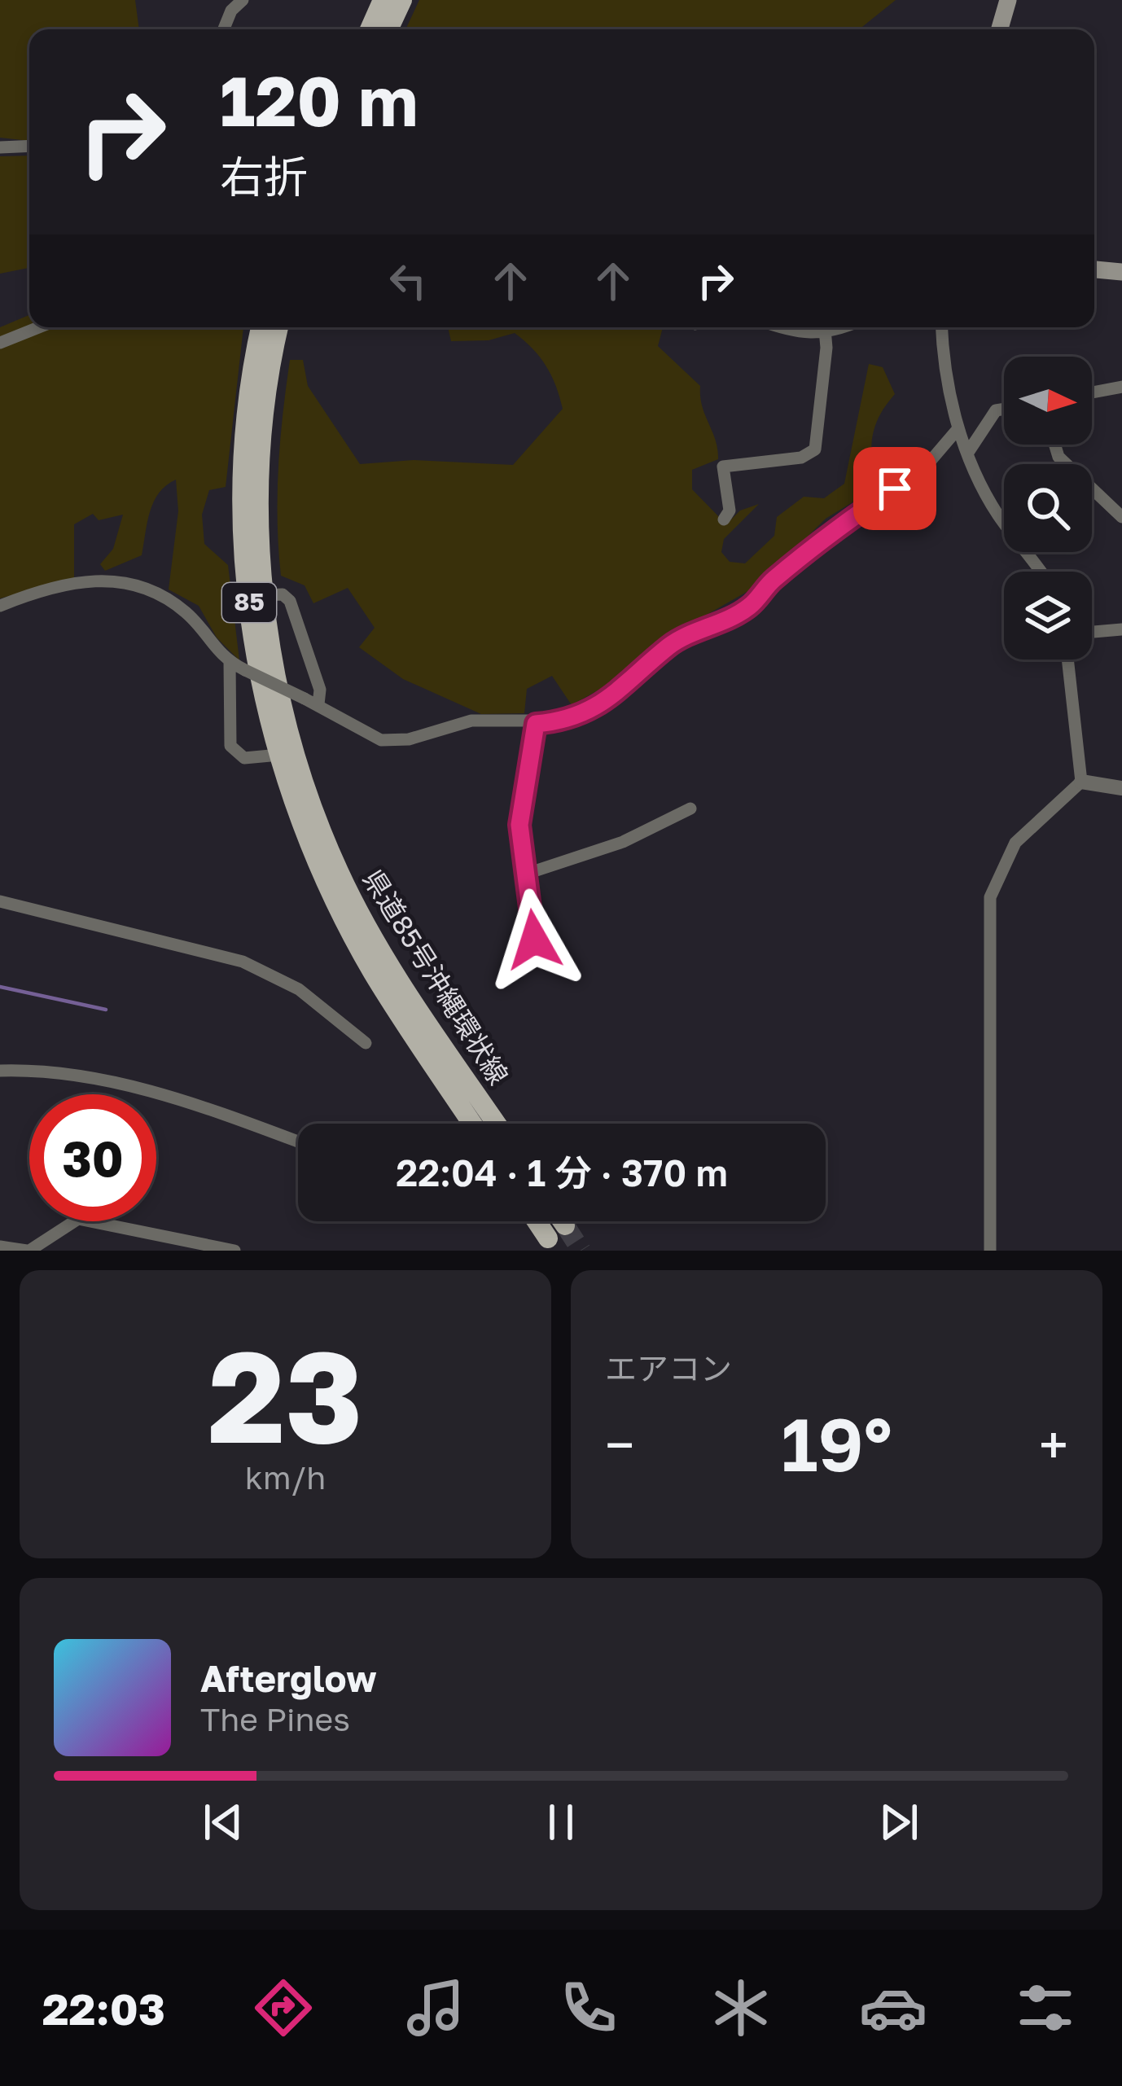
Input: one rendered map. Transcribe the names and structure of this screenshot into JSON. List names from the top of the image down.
{
  "streets": {
    "main road": ["85", "県道85号沖縄環状線"]
  },
  "north": "right",
  "page": {
    "turn": ["120 m", "右折"],
    "limit": "30",
    "trip": "22:04 · 1 分 · 370 m",
    "tile": [
      ["23", "km/h"],
      "エアコン"
    ],
    "heat": ["−", "19°", "+"],
    "song": ["Afterglow", "The Pines"],
    "tabs": "22:03"
  }
}
